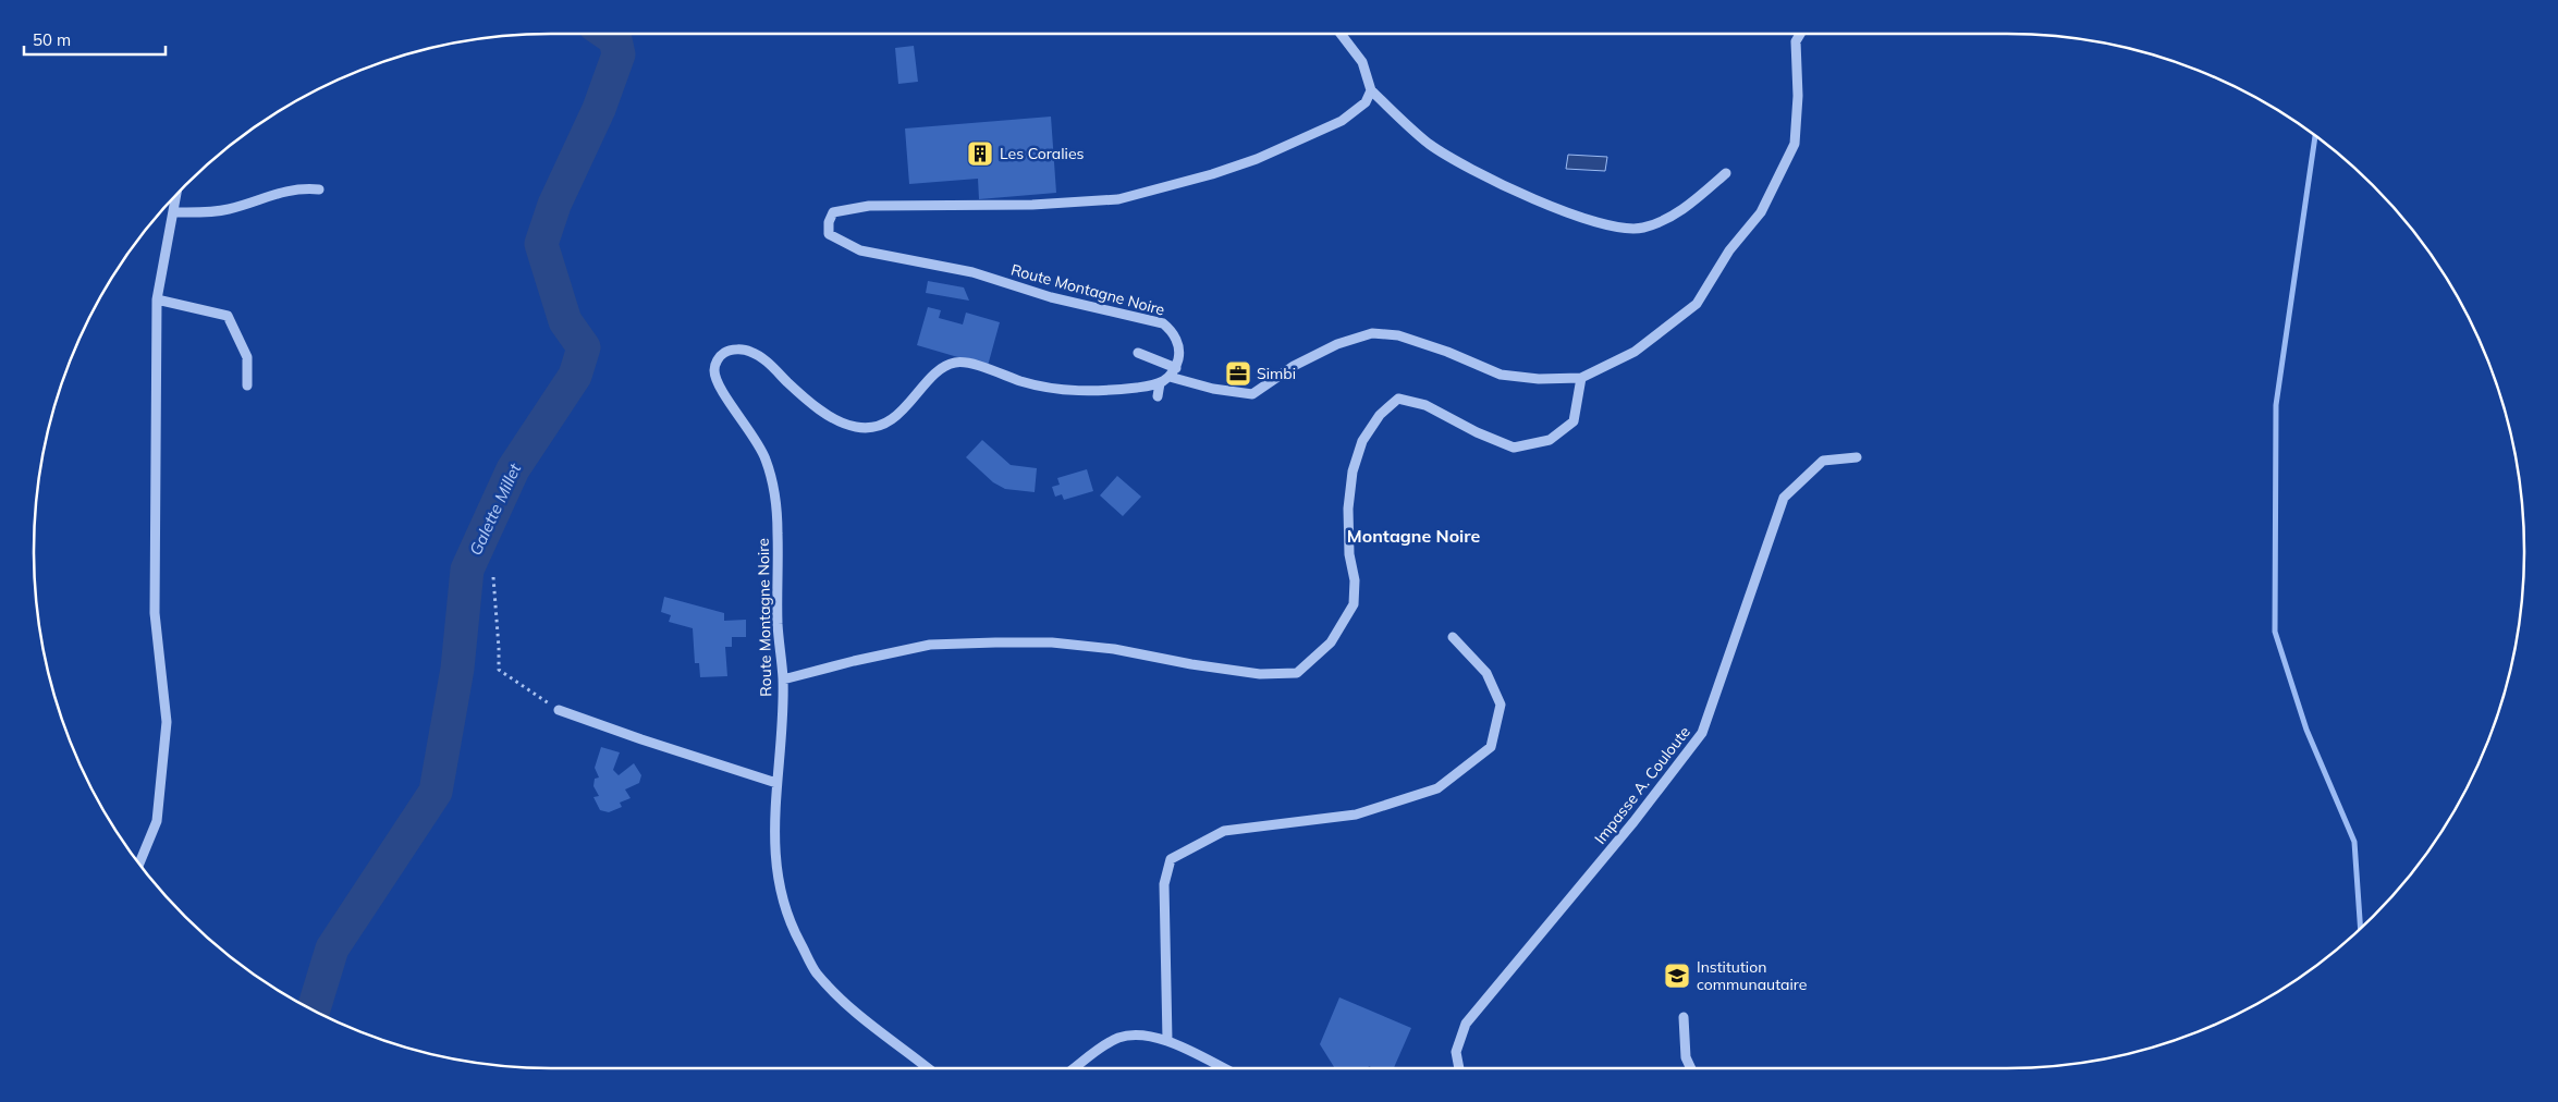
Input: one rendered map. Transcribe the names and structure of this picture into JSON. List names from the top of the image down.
{
  "streets": {
    "street": ["Route Montagne Noire", "Impasse A. Couloute"]
  },
  "districts": ["Montagne Noire"],
  "water": ["Galette Millet"],
  "places": {
    "building": ["Les Coralies"],
    "office": ["Simbi"],
    "school or university": ["Institution communautaire"]
  },
  "scale_bar": "50 m"
}
